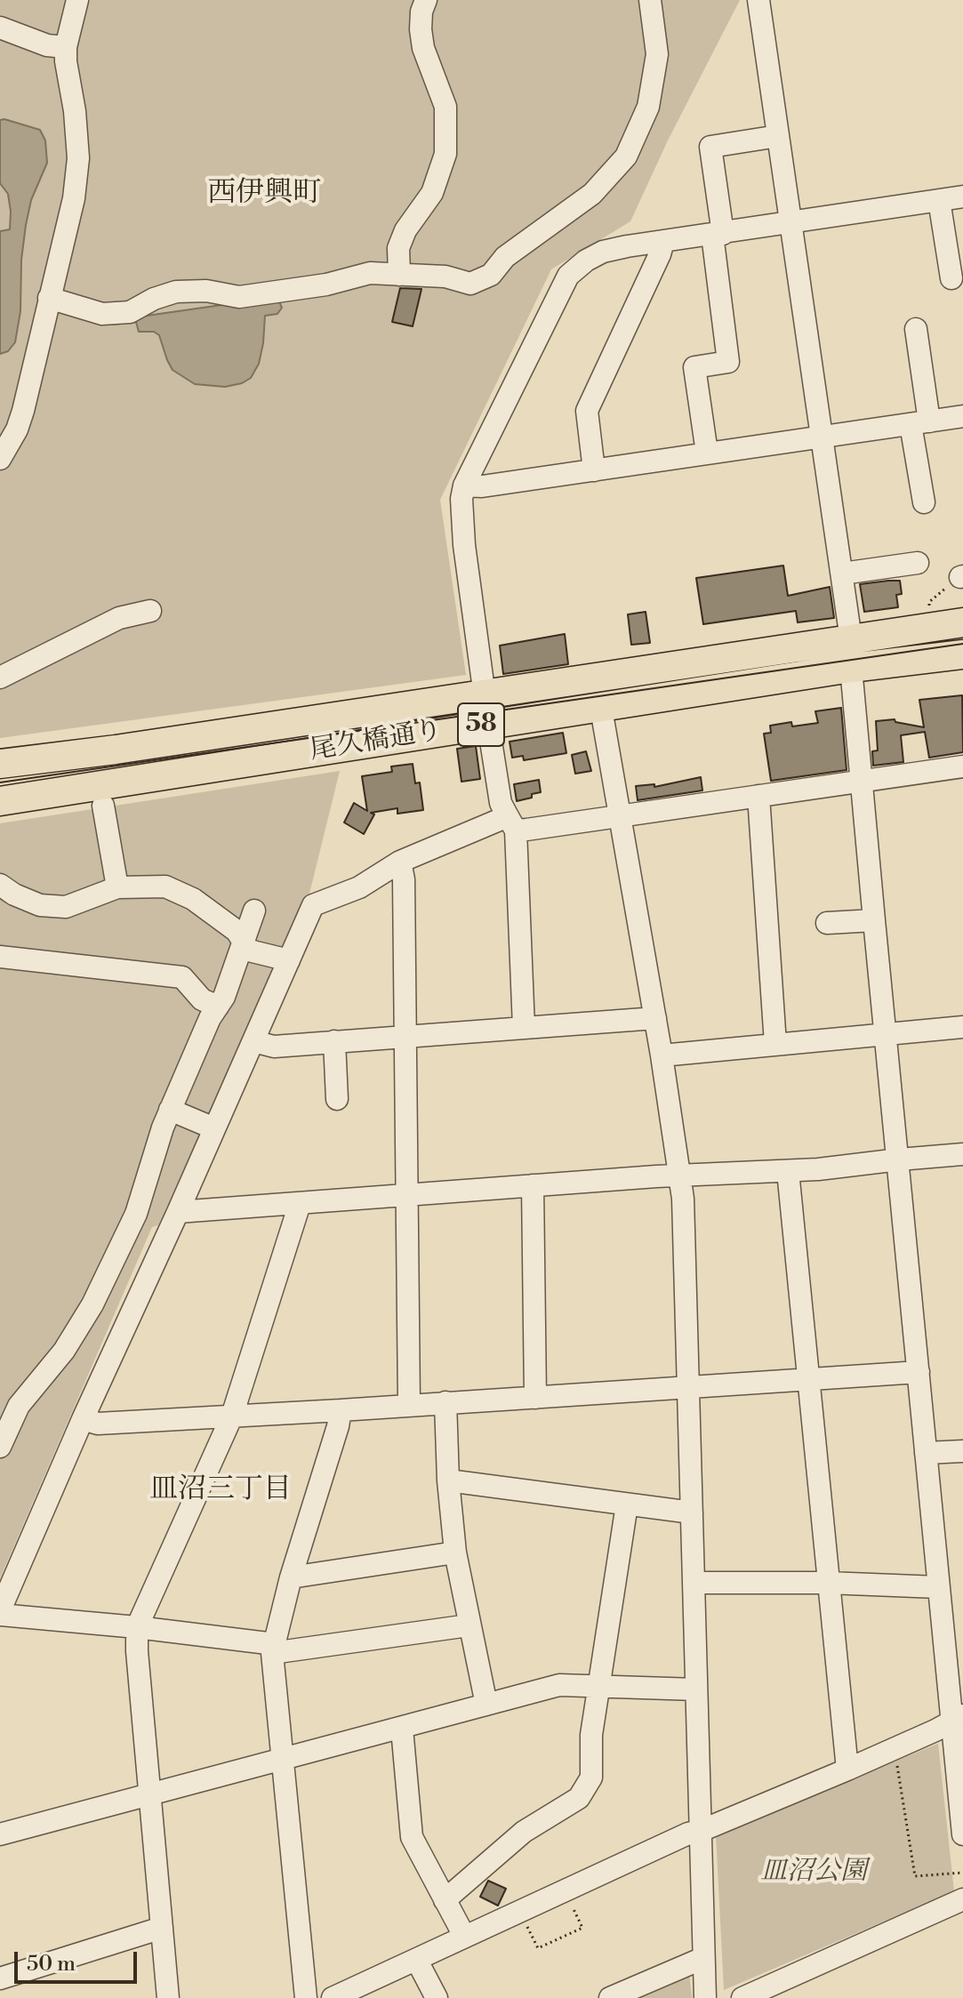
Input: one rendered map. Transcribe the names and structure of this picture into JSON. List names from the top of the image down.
{
  "streets": {
    "main road": ["58", "尾久橋通り"]
  },
  "districts": ["西伊興町", "皿沼三丁目"],
  "parks": ["皿沼公園"],
  "scale_bar": "50 m"
}
